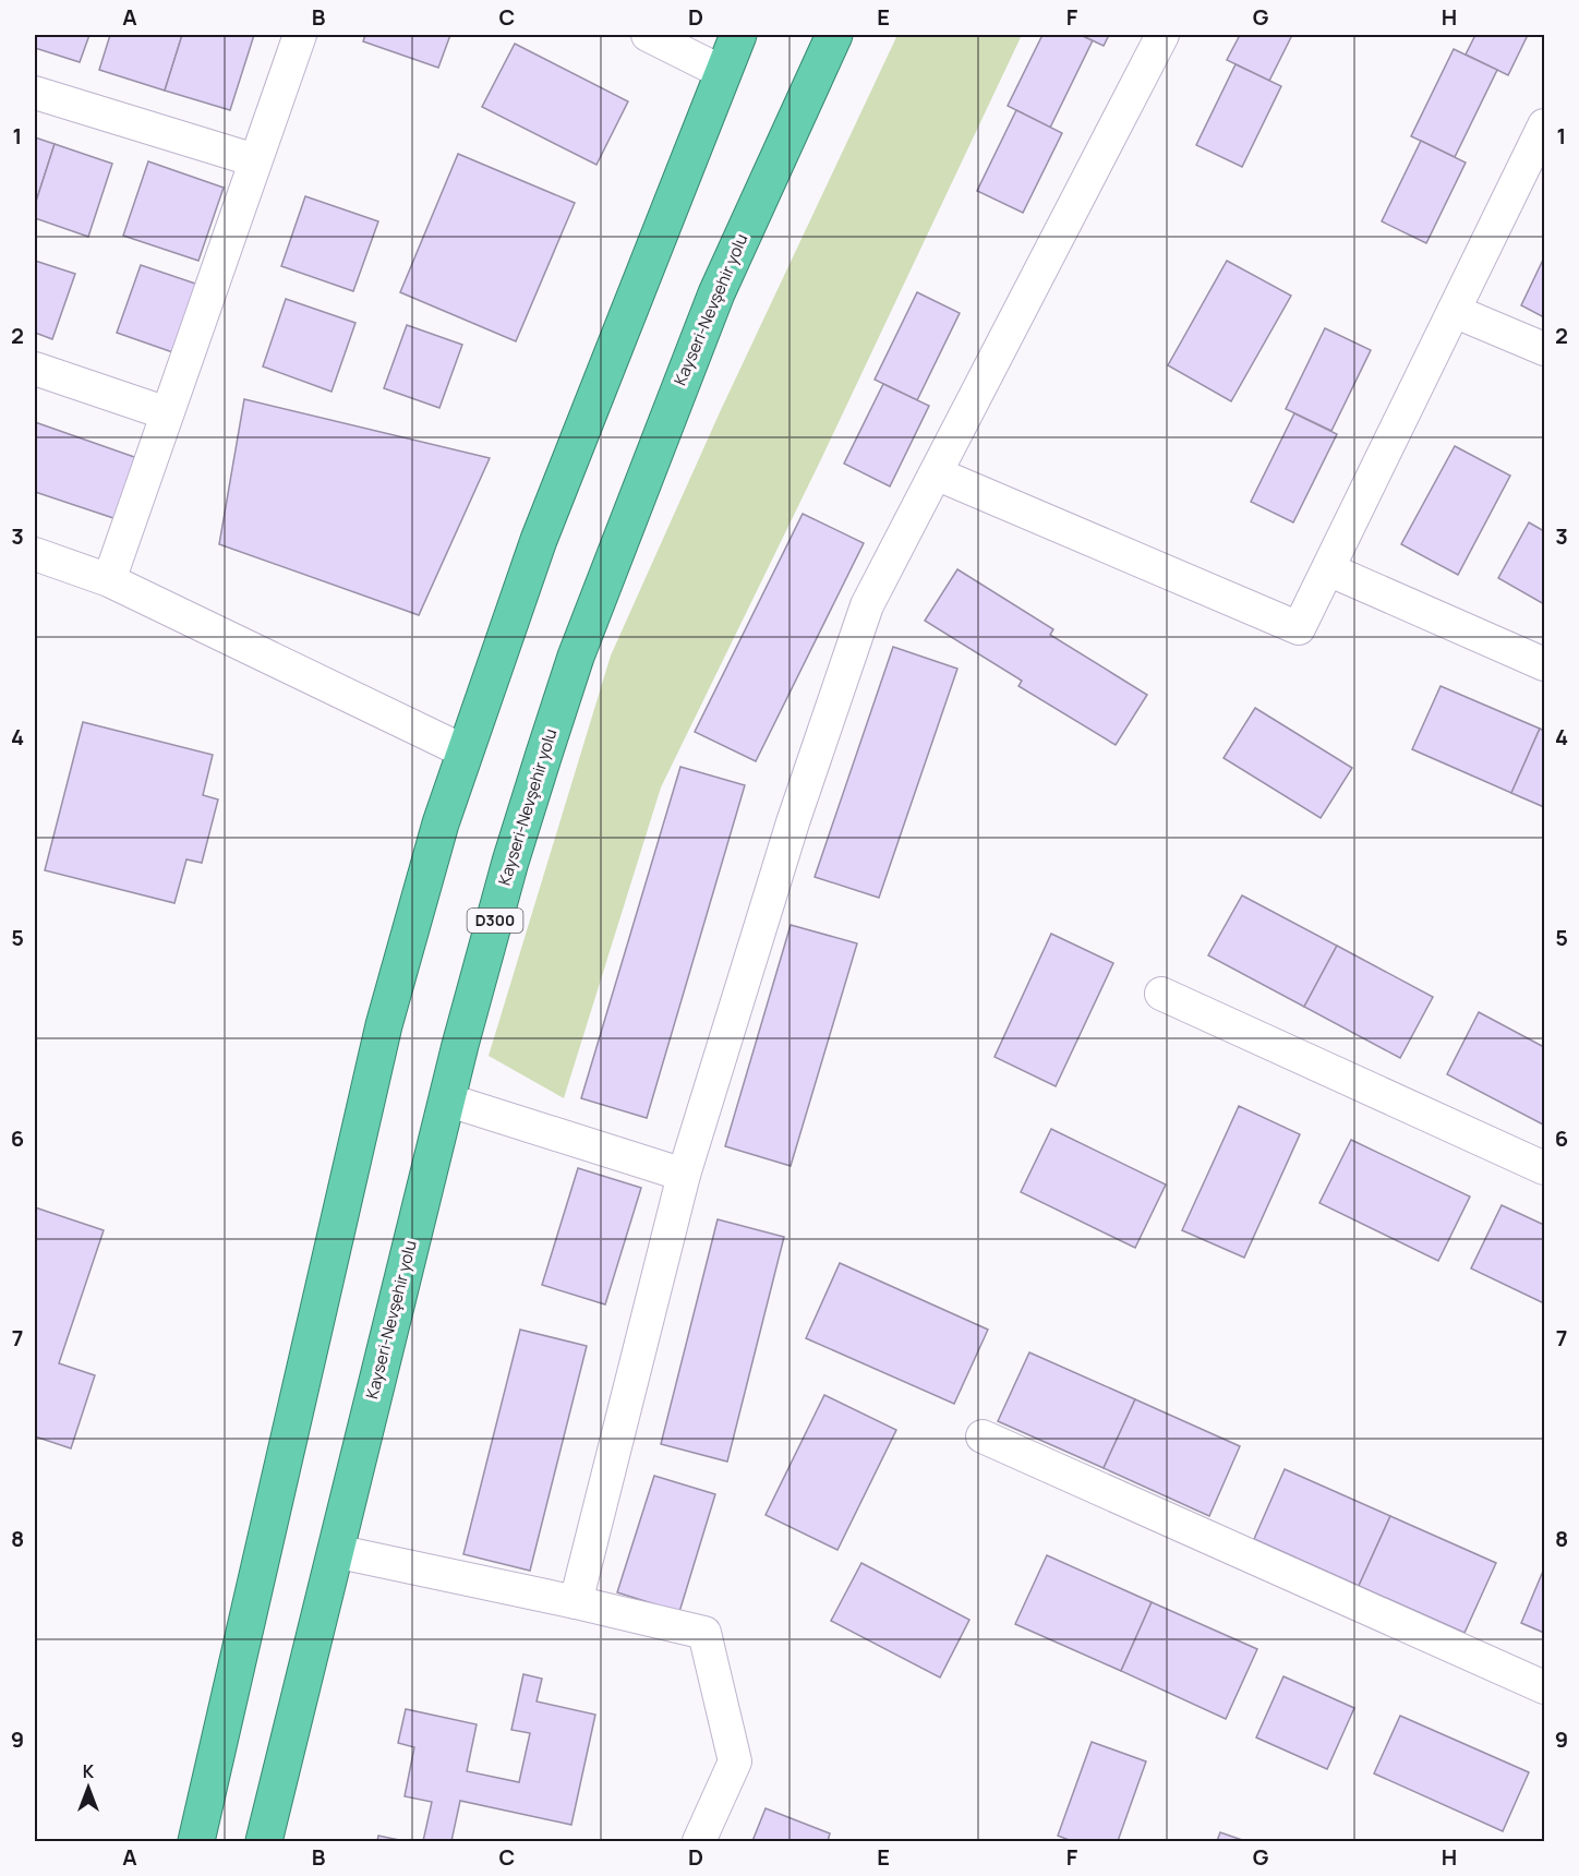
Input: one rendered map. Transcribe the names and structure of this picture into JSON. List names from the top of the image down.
{
  "streets": {
    "highway": ["Kayseri-Nevşehir yolu", "D300"]
  },
  "north": "top",
  "grid": {
    "columns": [
      "A",
      "B",
      "C",
      "D",
      "E",
      "F",
      "G",
      "H"
    ],
    "rows": [
      "1",
      "2",
      "3",
      "4",
      "5",
      "6",
      "7",
      "8",
      "9"
    ]
  }
}
